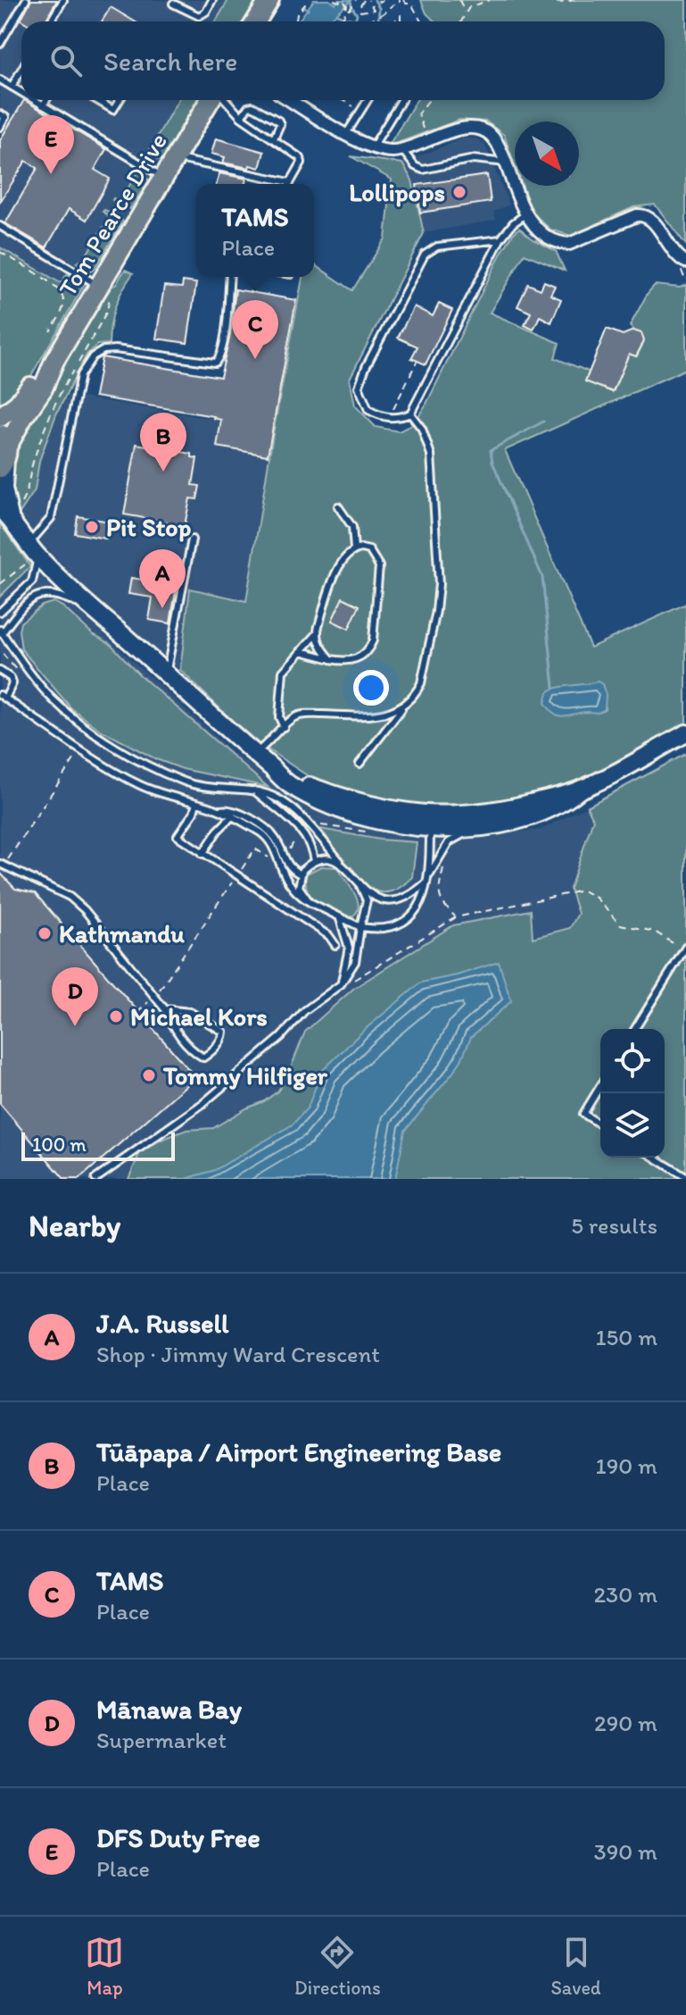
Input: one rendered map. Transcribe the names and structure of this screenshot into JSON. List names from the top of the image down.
{
  "streets": {
    "main road": ["Tom Pearce Drive"]
  },
  "places": [
    "Lollipops",
    "Pit Stop",
    "Kathmandu",
    "Michael Kors",
    "Tommy Hilfiger"
  ],
  "scale_bar": "100 m",
  "north": "bottom right",
  "page": {
    "search": "Search here",
    "pins": [
      "E",
      "C",
      "B",
      "A",
      "D"
    ],
    "popup": ["TAMS", "Place"],
    "scale": "100 m",
    "heading": ["Nearby", "5 results"],
    "list": [
      {
        "mark": "A",
        "name": "J.A. Russell",
        "note": "Shop · Jimmy Ward Crescent",
        "value": "150 m"
      },
      {
        "mark": "B",
        "name": "Tūāpapa / Airport Engineering Base",
        "note": "Place",
        "value": "190 m"
      },
      {
        "mark": "C",
        "name": "TAMS",
        "note": "Place",
        "value": "230 m"
      },
      {
        "mark": "D",
        "name": "Mānawa Bay",
        "note": "Supermarket",
        "value": "290 m"
      },
      {
        "mark": "E",
        "name": "DFS Duty Free",
        "note": "Place",
        "value": "390 m"
      }
    ],
    "nav": ["Map", "Directions", "Saved"]
  }
}
